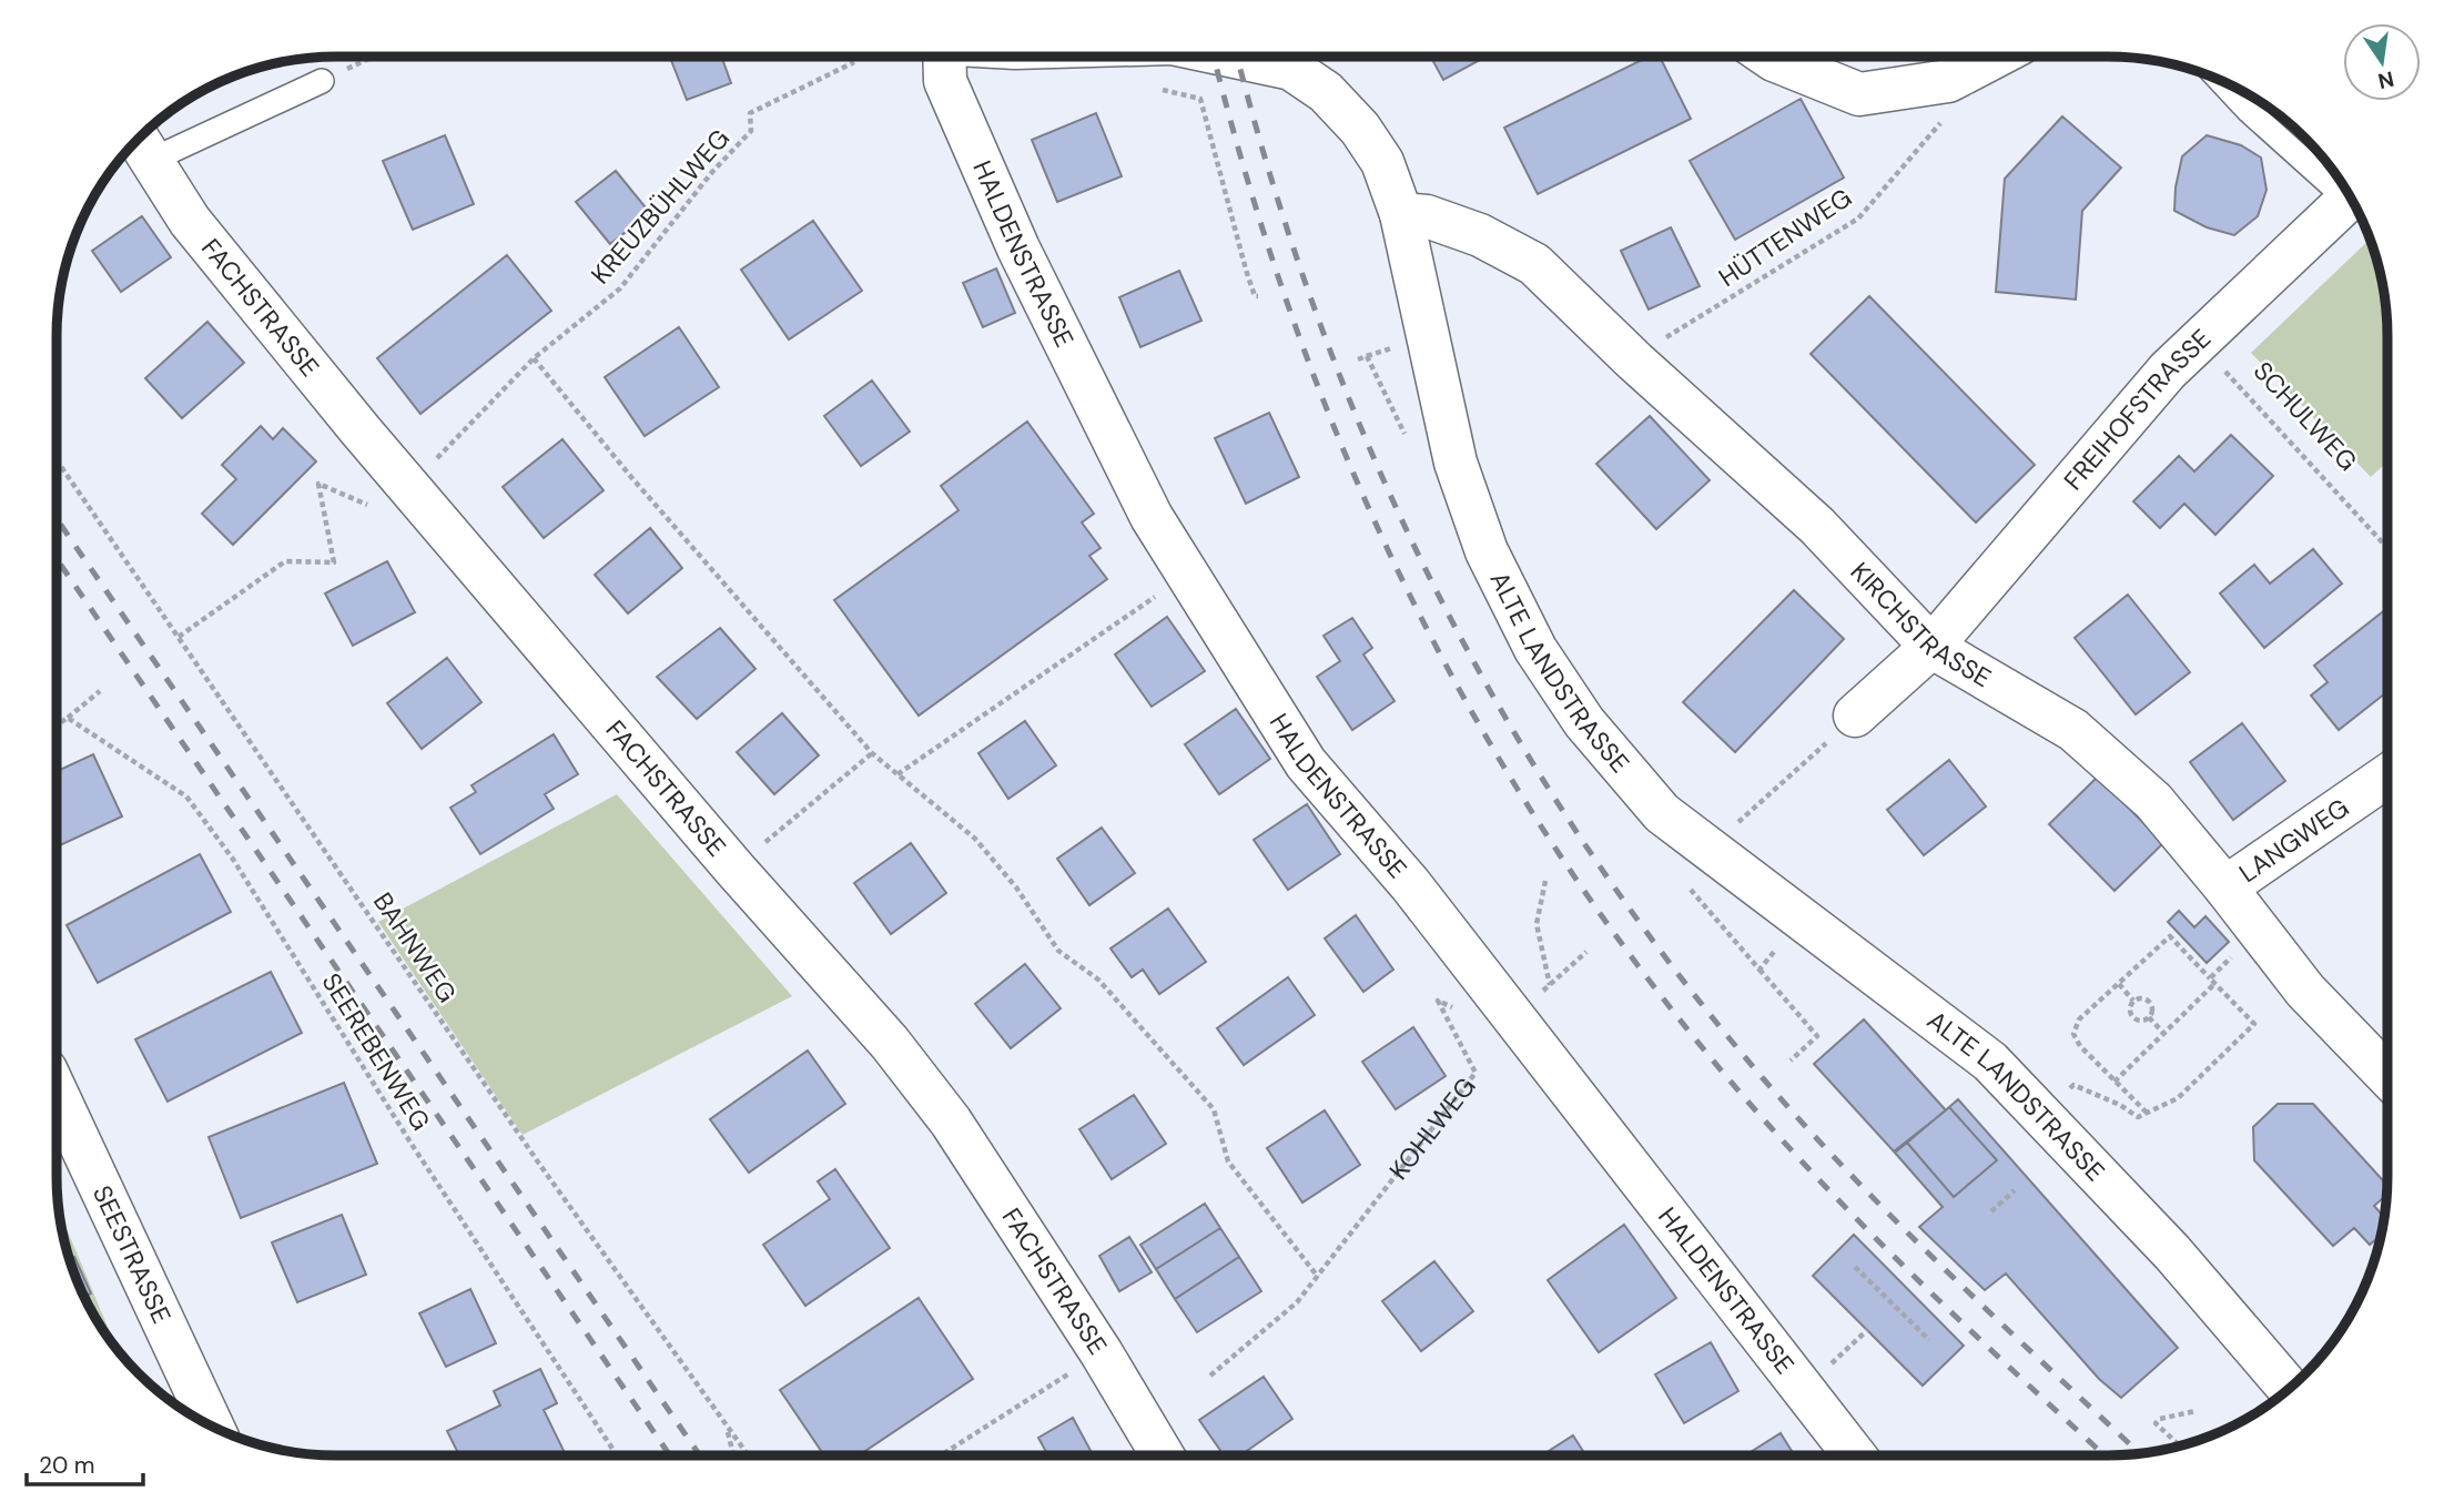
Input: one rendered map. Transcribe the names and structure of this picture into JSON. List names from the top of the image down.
{
  "streets": {
    "street": [
      "HALDENSTRASSE",
      "FACHSTRASSE",
      "FREIHOFSTRASSE",
      "KIRCHSTRASSE",
      "ALTE LANDSTRASSE",
      "LANGWEG",
      "SEESTRASSE"
    ],
    "path": [
      "KREUZBÜHLWEG",
      "HÜTTENWEG",
      "SCHULWEG",
      "BAHNWEG",
      "SEEREBENWEG",
      "KOHLWEG"
    ]
  },
  "crossings": [
    ["HÜTTENWEG", "KIRCHSTRASSE"],
    ["HALDENSTRASSE", "KOHLWEG"],
    ["FREIHOFSTRASSE", "SCHULWEG"],
    ["FREIHOFSTRASSE", "KIRCHSTRASSE"],
    ["KIRCHSTRASSE", "ALTE LANDSTRASSE"],
    ["KIRCHSTRASSE", "LANGWEG"]
  ],
  "scale_bar": "20 m",
  "north": "bottom"
}
